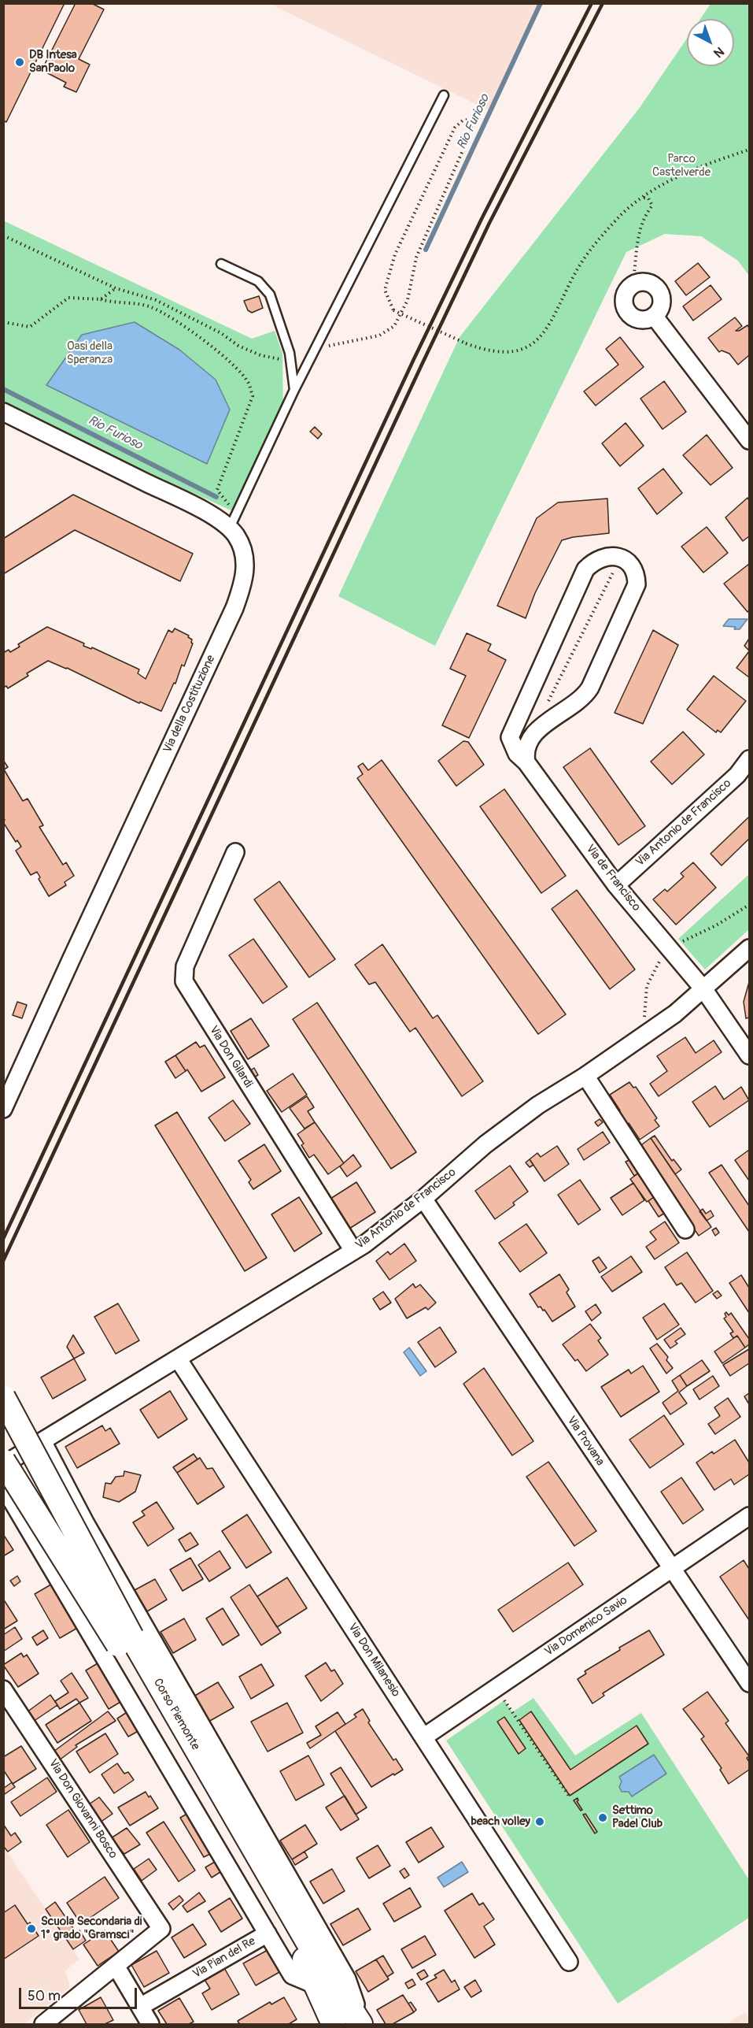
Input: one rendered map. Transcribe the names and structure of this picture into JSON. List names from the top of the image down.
{
  "streets": {
    "main road": ["Corso Piemonte"],
    "street": [
      "Via della Costituzione",
      "Via Antonio de Francisco",
      "Via de Francisco",
      "Via Don Gilardi",
      "Via Provana",
      "Via Domenico Savio",
      "Via Don Milanesio",
      "Via Don Giovanni Bosco",
      "Via Pian del Re"
    ]
  },
  "crossings": [
    ["Via Antonio de Francisco", "Via de Francisco"],
    ["Via Antonio de Francisco", "Via Don Gilardi"],
    ["Via Antonio de Francisco", "Via Provana"],
    ["Via Antonio de Francisco", "Via Don Milanesio"],
    ["Via Antonio de Francisco", "Corso Piemonte"],
    ["Via Provana", "Via Domenico Savio"],
    ["Via Domenico Savio", "Via Don Milanesio"],
    ["Corso Piemonte", "Via Pian del Re"]
  ],
  "water": ["Rio Furioso"],
  "parks": ["Parco Castelverde", "Oasi della Speranza"],
  "places": [
    "DB Intesa SanPaolo",
    "Settimo Padel Club",
    "beach volley",
    "Scuola Secondaria di 1° grado \"Gramsci\""
  ],
  "scale_bar": "50 m",
  "north": "bottom right"
}
